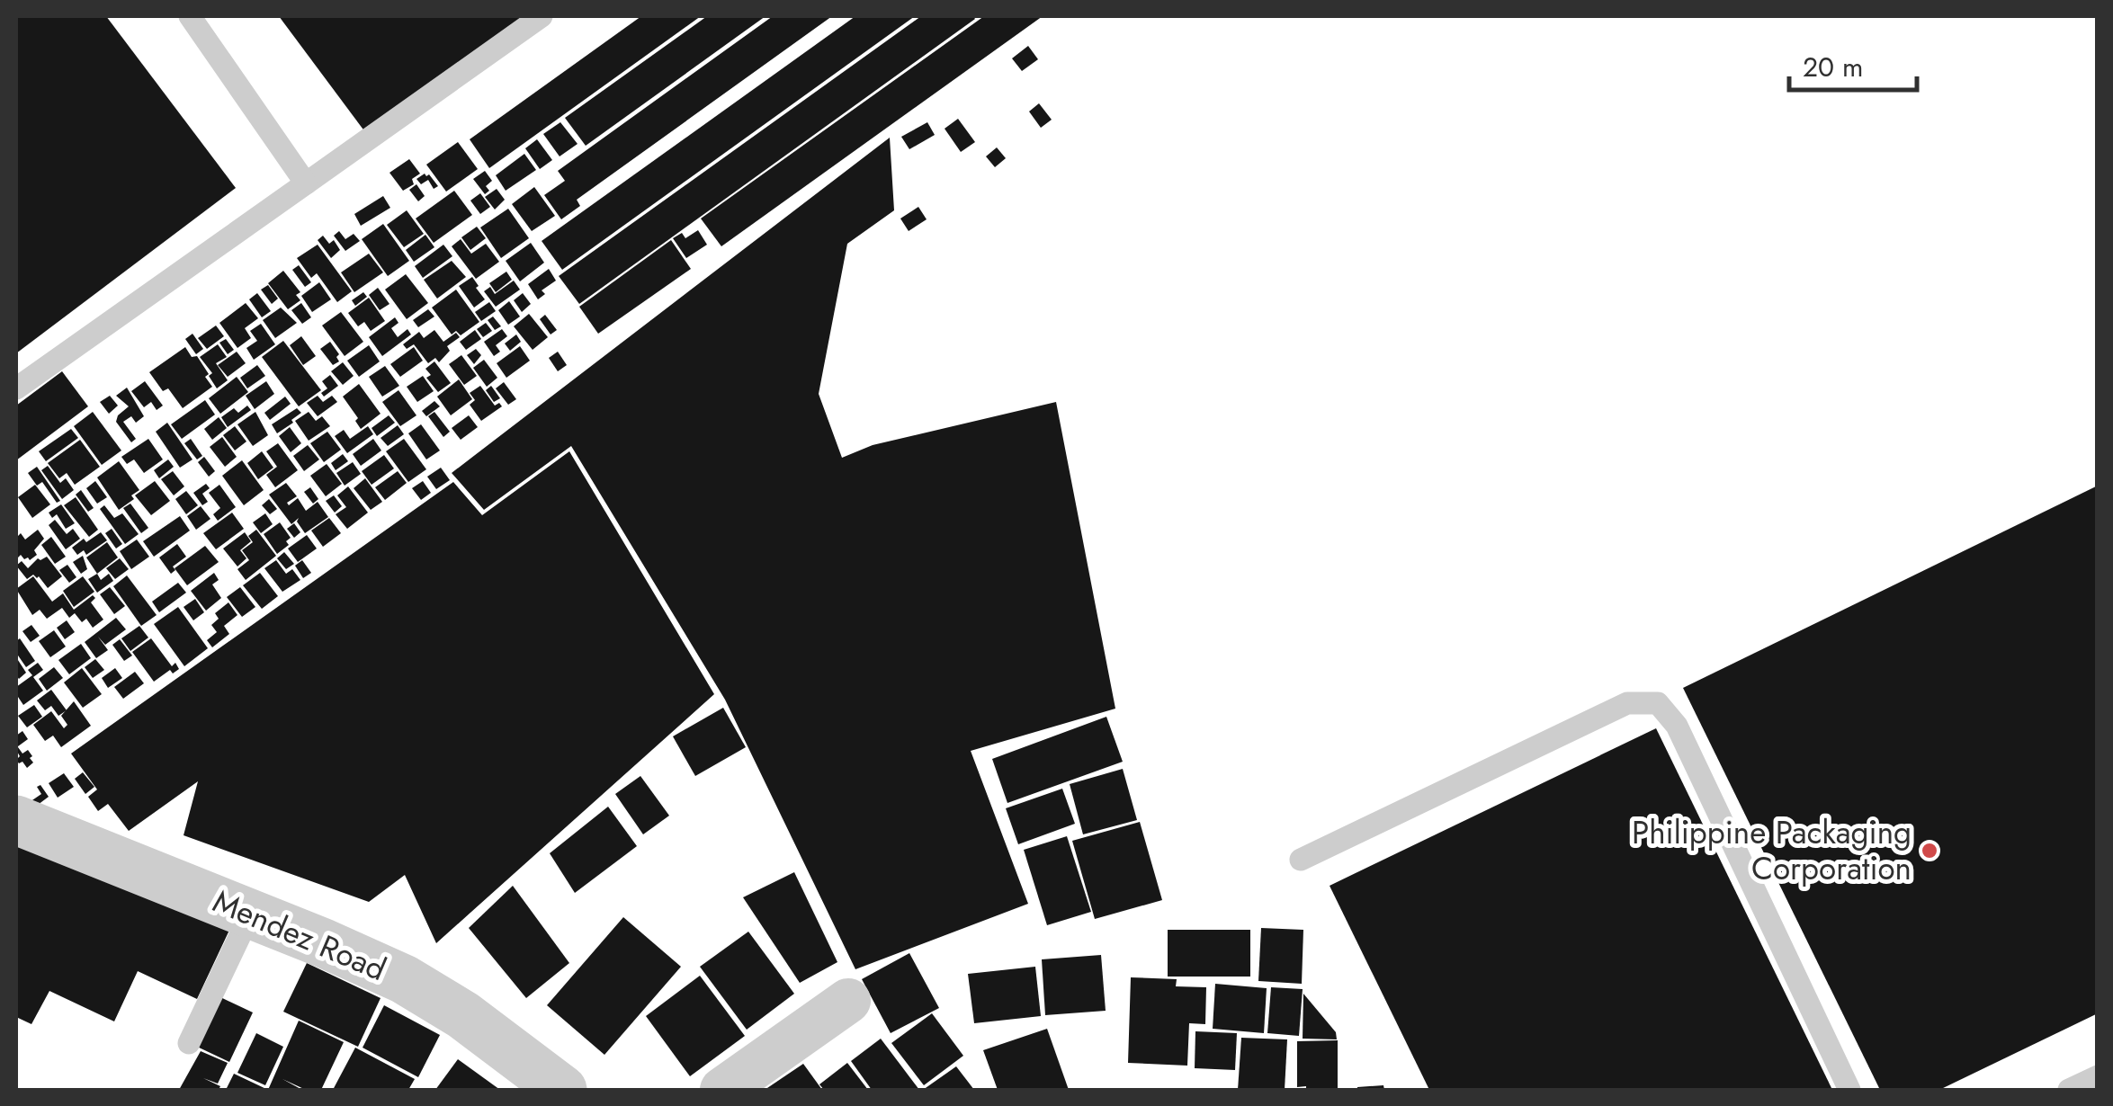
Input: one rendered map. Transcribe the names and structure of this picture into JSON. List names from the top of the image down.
{
  "streets": {
    "street": ["Mendez Road"]
  },
  "places": ["Philippine Packaging Corporation"],
  "scale_bar": "20 m"
}
